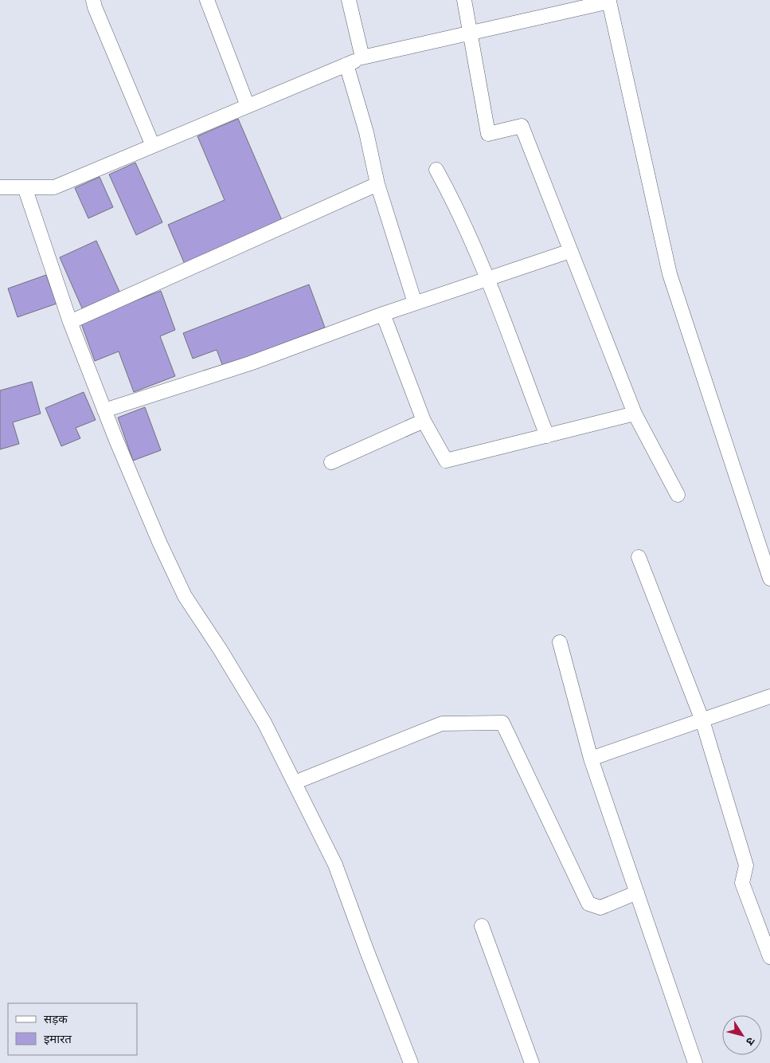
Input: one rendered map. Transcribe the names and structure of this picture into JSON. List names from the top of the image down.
{
  "legend": ["सड़क", "इमारत"],
  "north": "bottom right"
}
